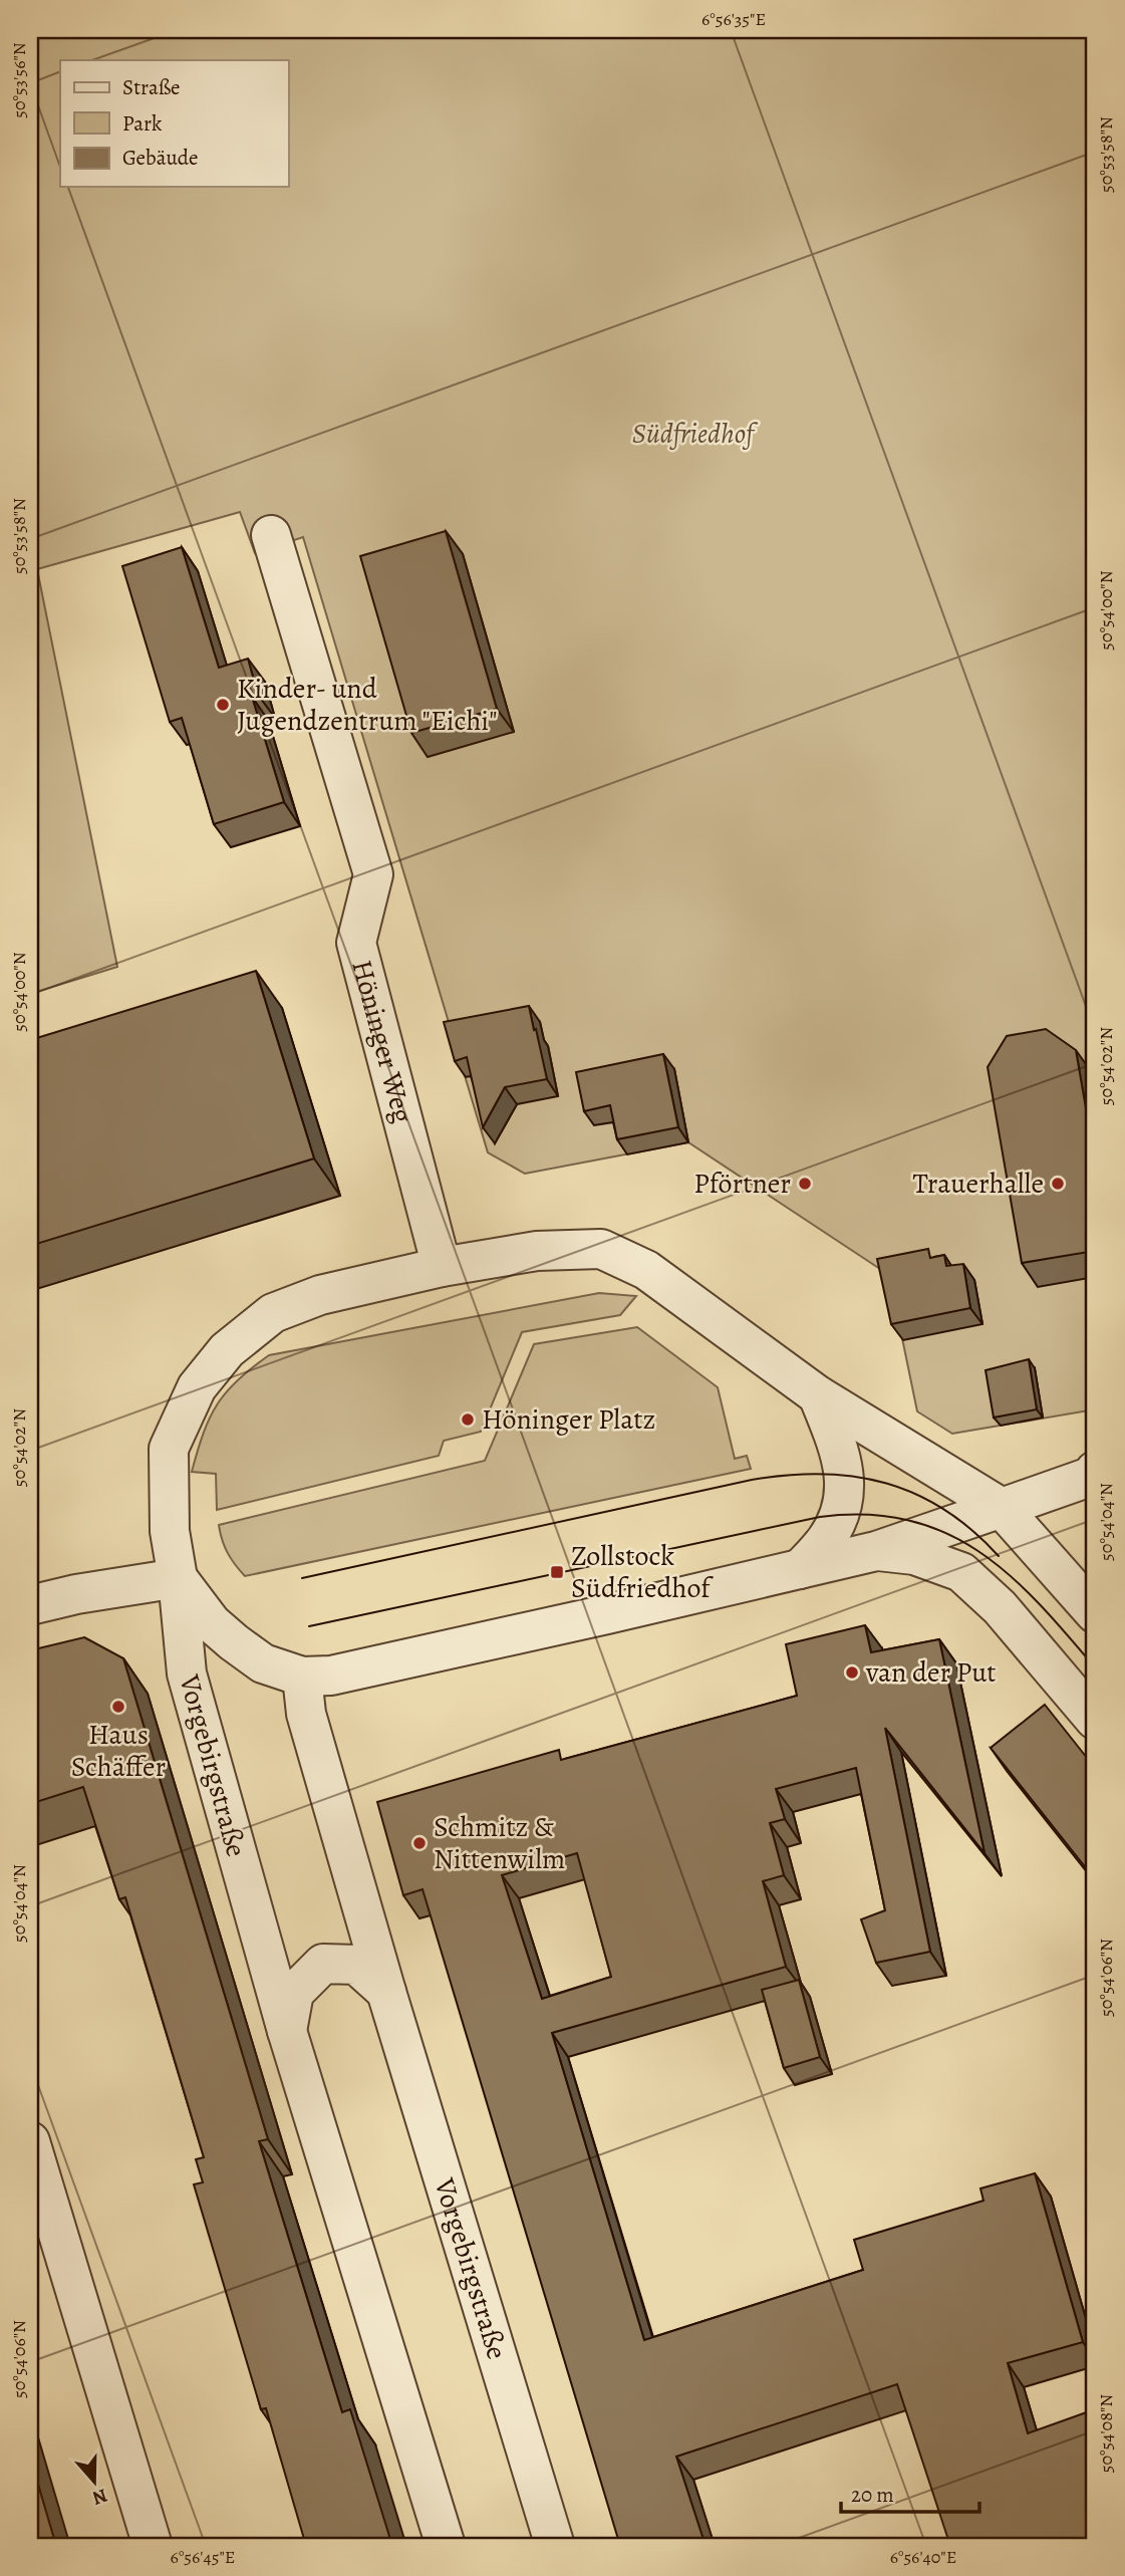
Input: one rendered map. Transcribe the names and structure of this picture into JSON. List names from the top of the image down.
{
  "streets": {
    "street": ["Höninger Weg", "Vorgebirgstraße"]
  },
  "parks": ["Südfriedhof"],
  "places": {
    "other": [
      "Kinder- und Jugendzentrum \"Eichi\"",
      "Pförtner",
      "Trauerhalle",
      "Höninger Platz",
      "van der Put",
      "Haus Schäffer",
      "Schmitz & Nittenwilm"
    ],
    "transit": ["Zollstock Südfriedhof"]
  },
  "legend": ["Straße", "Park", "Gebäude"],
  "scale_bar": "20 m",
  "north": "bottom",
  "coordinates": [
    "6°56'35\"E",
    "50°53'56\"N",
    "50°53'58\"N",
    "50°54'00\"N",
    "50°54'02\"N",
    "50°54'04\"N",
    "50°54'06\"N",
    "50°54'08\"N",
    "6°56'45\"E",
    "6°56'40\"E"
  ]
}
